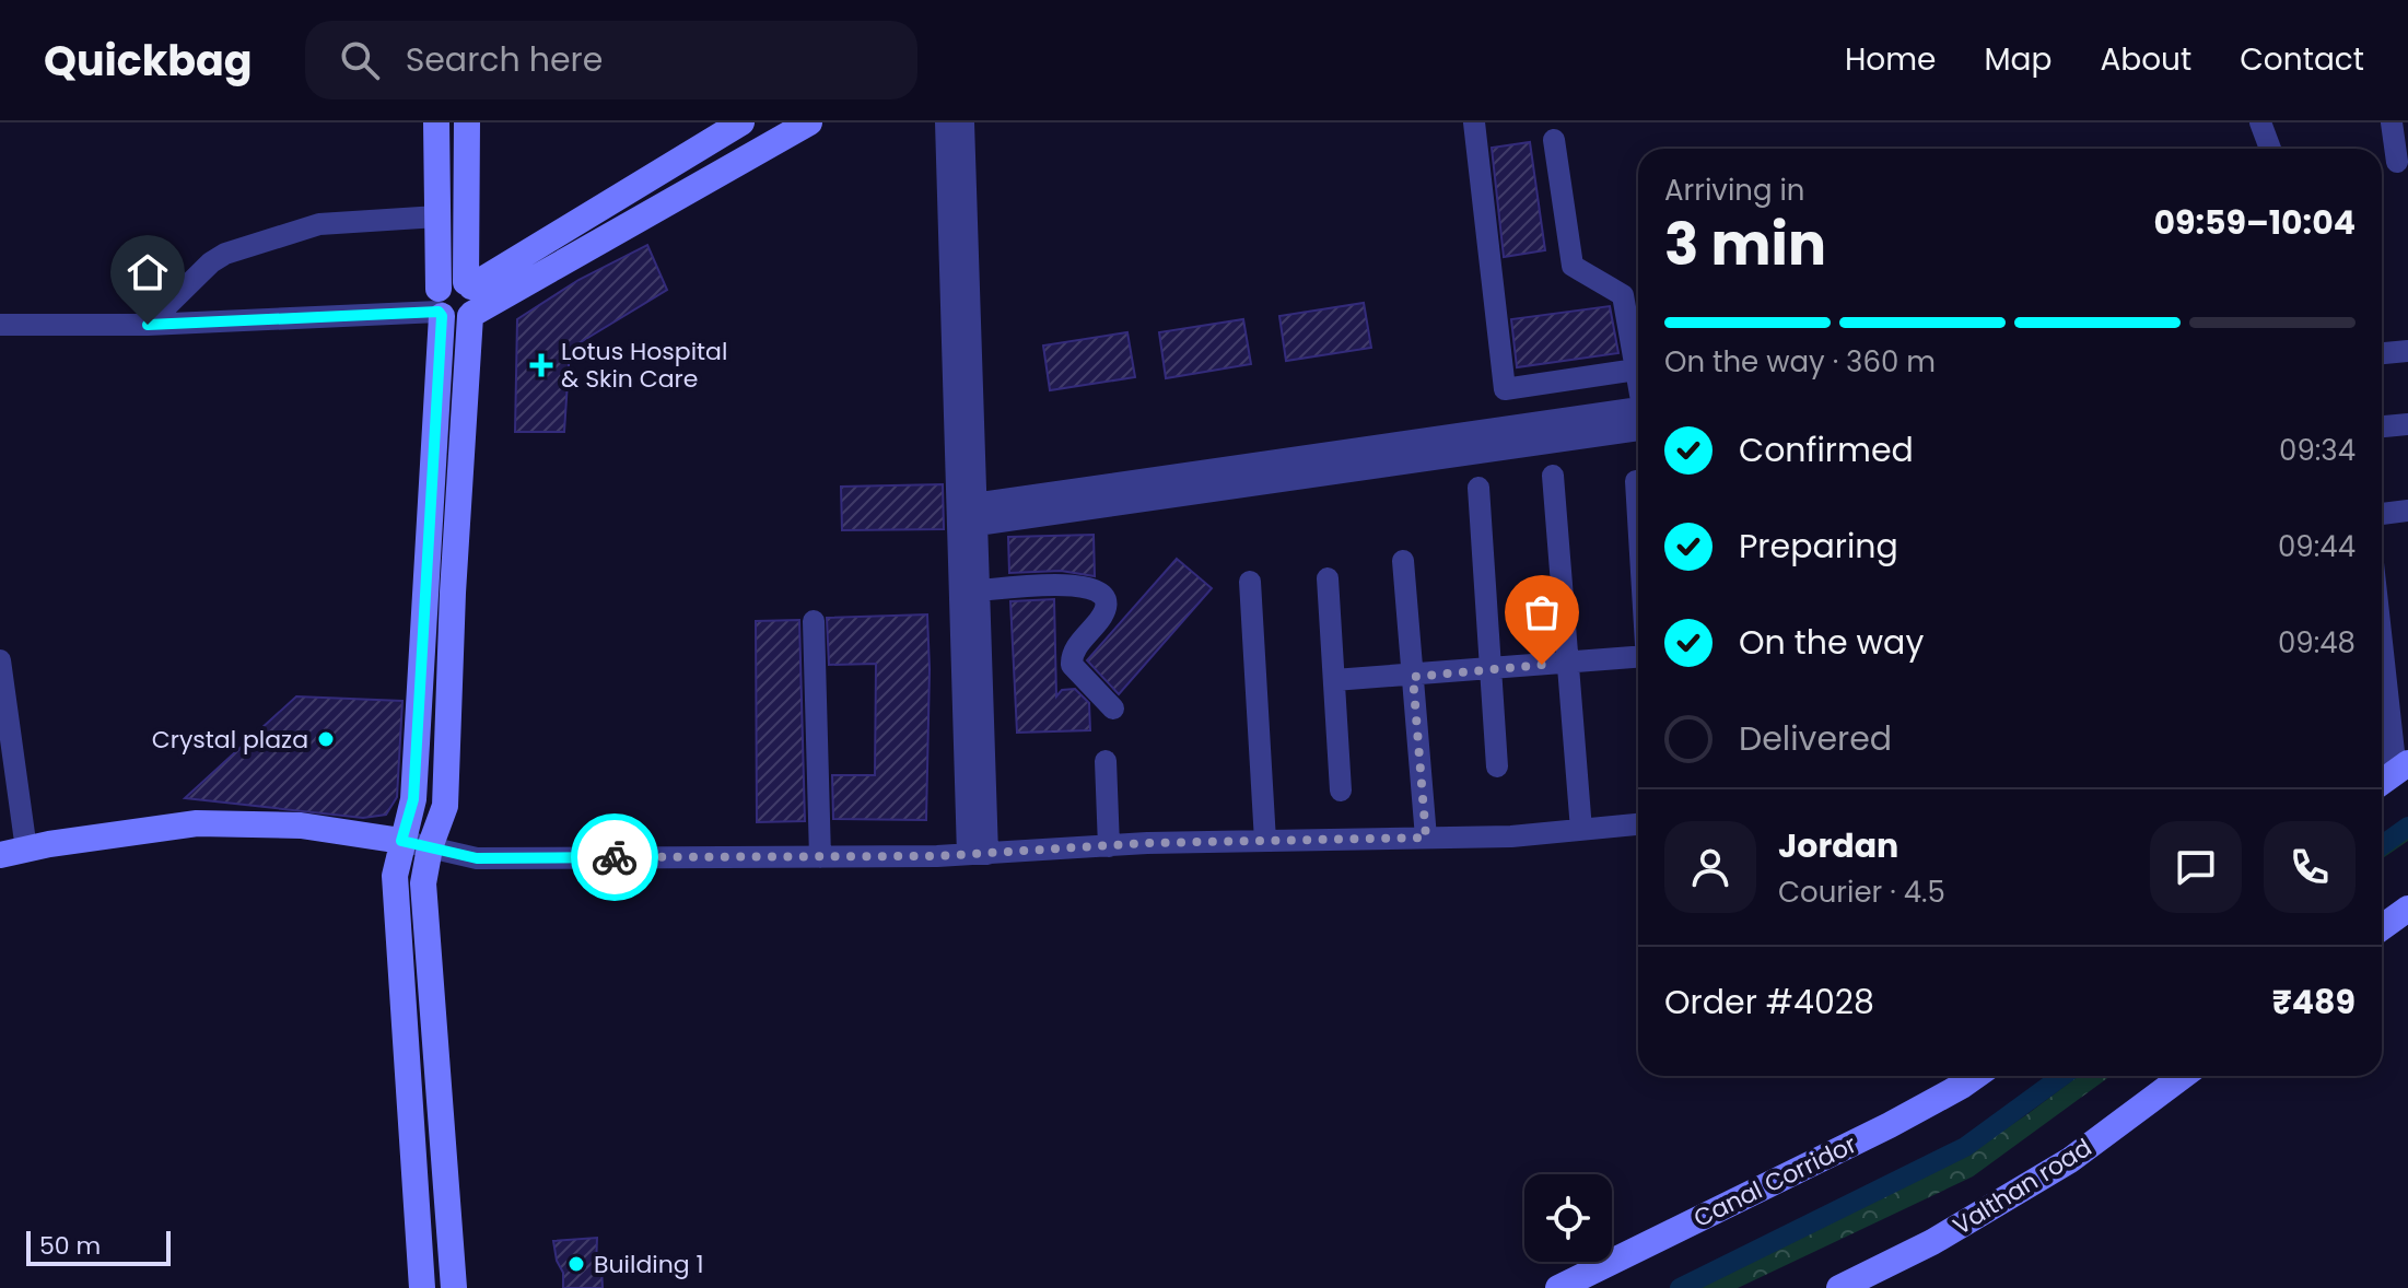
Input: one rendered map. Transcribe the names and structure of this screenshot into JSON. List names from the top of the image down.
{
  "streets": {
    "street": ["Canal Corridor", "Valthan road"]
  },
  "places": {
    "health": ["Lotus Hospital & Skin Care"],
    "other": ["Crystal plaza", "Building 1"]
  },
  "scale_bar": "50 m",
  "page": {
    "header": "Quickbag",
    "search": "Search here",
    "nav": [
      "Home",
      "Map",
      "About",
      "Contact"
    ],
    "heading": ["3 min", "Arriving in", "09:59–10:04"],
    "panel": [
      "Jordan",
      "Courier · 4.5",
      "Order #4028",
      "₹489"
    ],
    "bar": "On the way · 360 m",
    "list": [
      ["Confirmed", "09:34"],
      ["Preparing", "09:44"],
      ["On the way", "09:48"],
      "Delivered"
    ],
    "scale": "50 m"
  }
}
